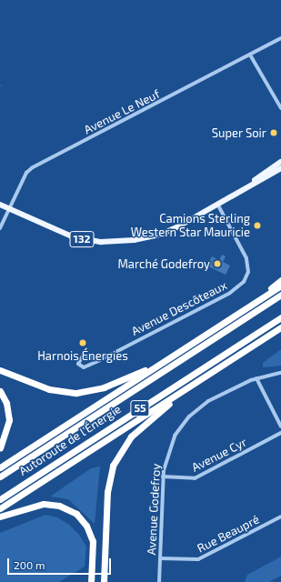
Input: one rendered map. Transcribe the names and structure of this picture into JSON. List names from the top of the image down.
{
  "streets": {
    "highway": ["55", "Autoroute de l'Énergie"],
    "main road": ["132"],
    "street": [
      "Avenue Le Neuf",
      "Avenue Descôteaux",
      "Avenue Cyr",
      "Avenue Godefroy",
      "Rue Beaupré"
    ]
  },
  "crossings": [
    ["Avenue Le Neuf", "132"],
    ["132", "Avenue Descôteaux"],
    ["Avenue Cyr", "Avenue Godefroy"],
    ["Avenue Godefroy", "Rue Beaupré"]
  ],
  "places": [
    "Super Soir",
    "Camions Sterling Western Star Mauricie",
    "Marché Godefroy",
    "Harnois Énergies"
  ],
  "scale_bar": "200 m"
}
